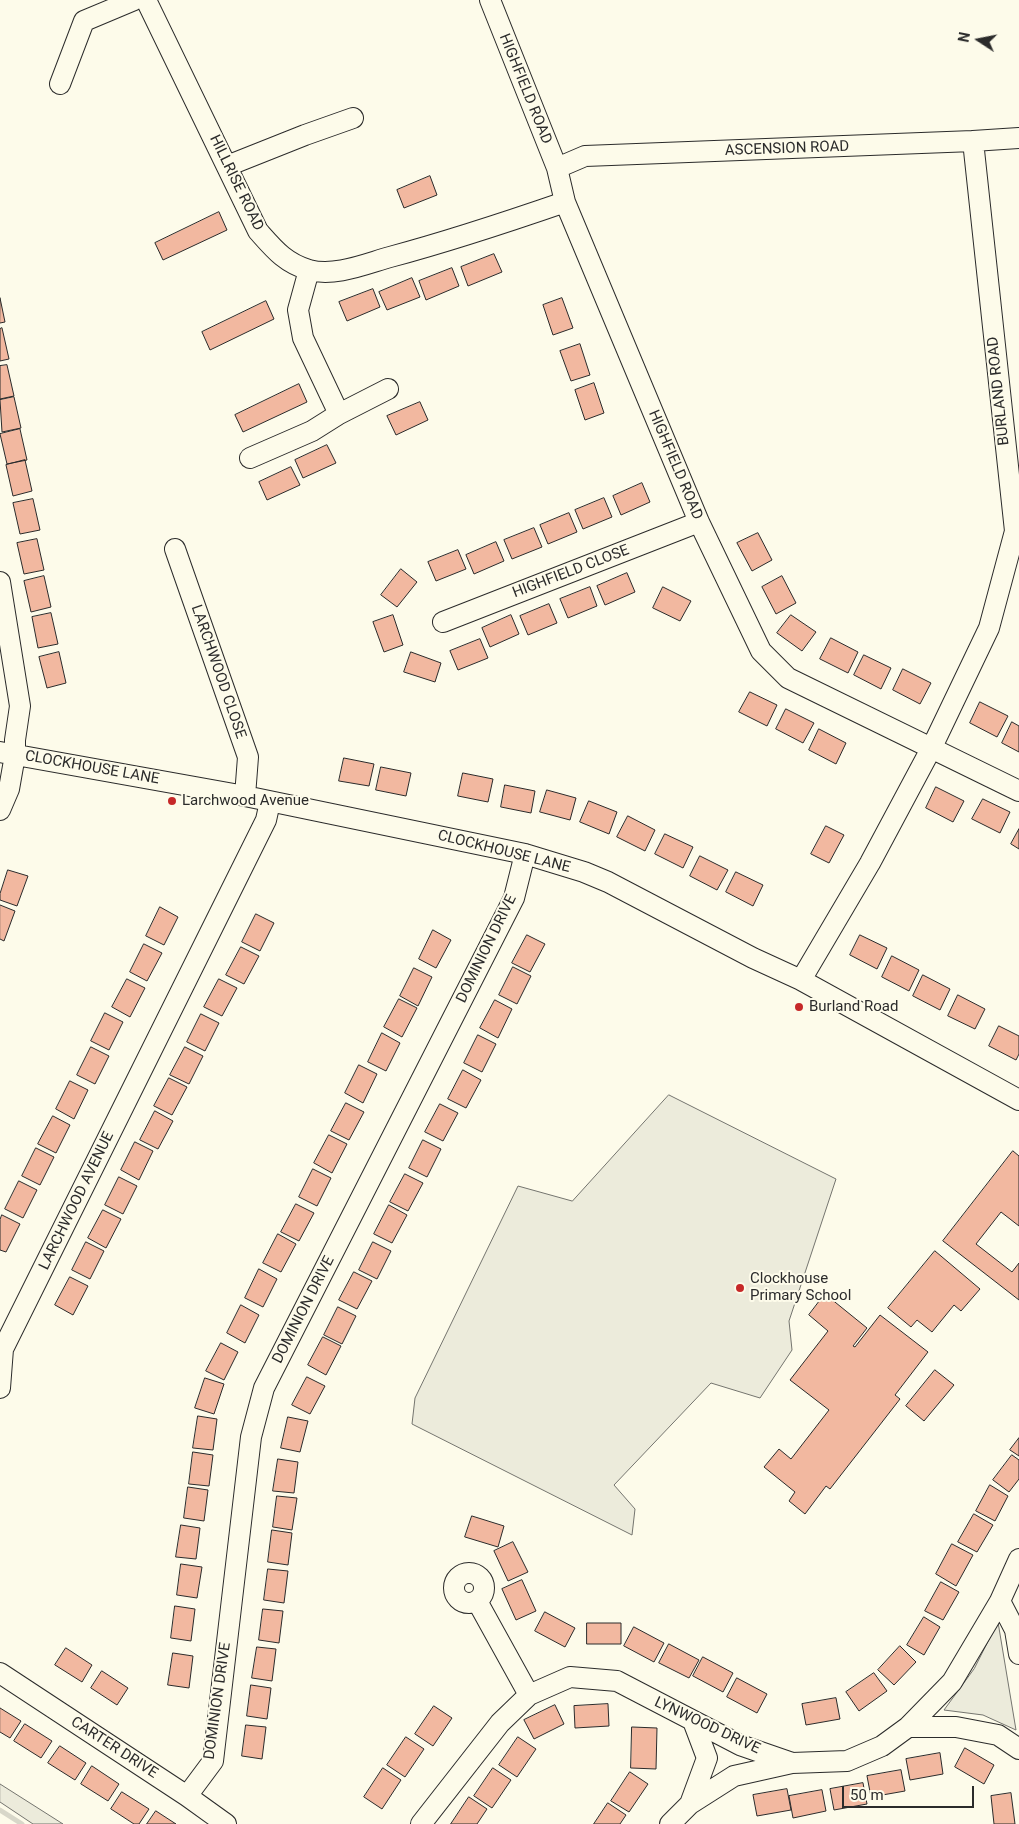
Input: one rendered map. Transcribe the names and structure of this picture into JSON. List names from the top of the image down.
{
  "streets": {
    "street": [
      "HIGHFIELD ROAD",
      "ASCENSION ROAD",
      "HILLRISE ROAD",
      "BURLAND ROAD",
      "HIGHFIELD CLOSE",
      "LARCHWOOD CLOSE",
      "CLOCKHOUSE LANE",
      "DOMINION DRIVE",
      "LARCHWOOD AVENUE",
      "LYNWOOD DRIVE",
      "CARTER DRIVE"
    ]
  },
  "crossings": [
    ["HIGHFIELD ROAD", "ASCENSION ROAD"],
    ["HIGHFIELD ROAD", "HILLRISE ROAD"],
    ["HIGHFIELD ROAD", "BURLAND ROAD"],
    ["HIGHFIELD ROAD", "HIGHFIELD CLOSE"],
    ["ASCENSION ROAD", "BURLAND ROAD"],
    ["BURLAND ROAD", "CLOCKHOUSE LANE"],
    ["LARCHWOOD CLOSE", "CLOCKHOUSE LANE"],
    ["CLOCKHOUSE LANE", "DOMINION DRIVE"],
    ["CLOCKHOUSE LANE", "LARCHWOOD AVENUE"],
    ["DOMINION DRIVE", "CARTER DRIVE"]
  ],
  "places": ["Larchwood Avenue", "Burland Road", "Clockhouse Primary School"],
  "scale_bar": "50 m",
  "north": "left"
}
